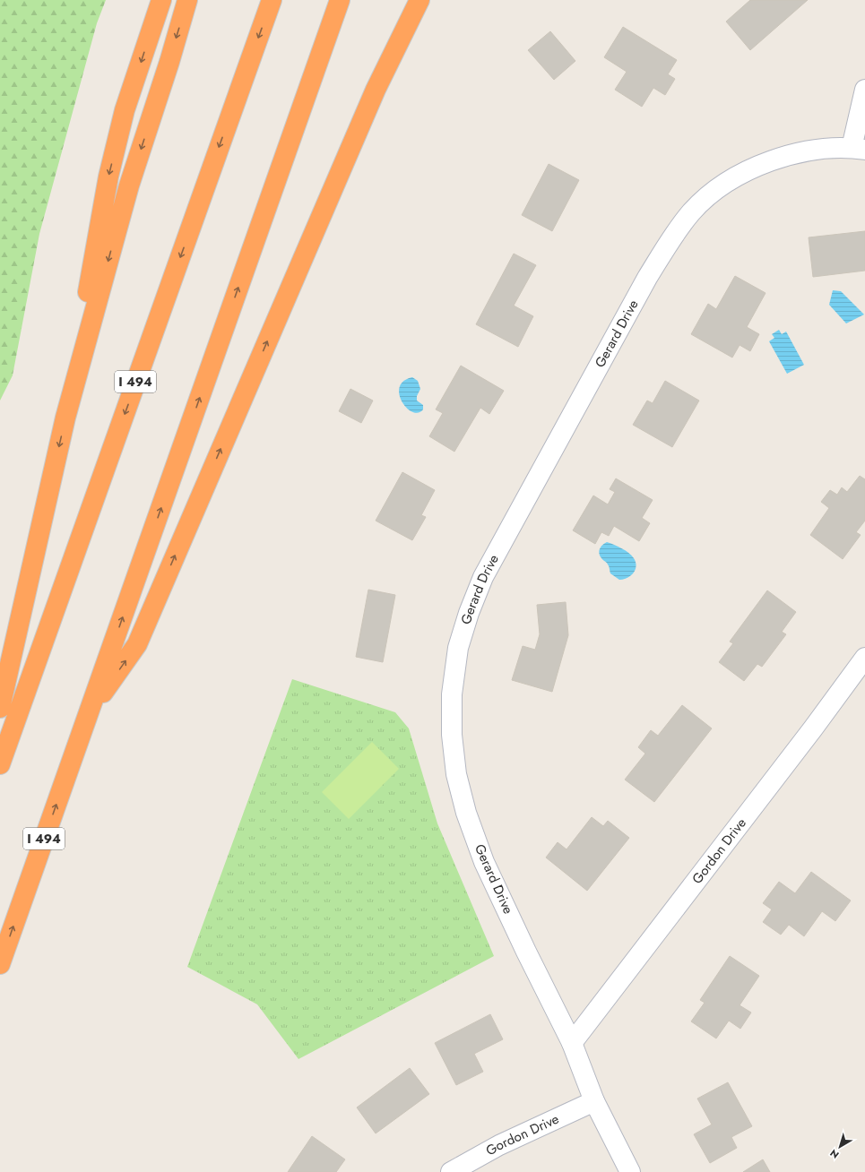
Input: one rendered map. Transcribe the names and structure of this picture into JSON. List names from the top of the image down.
{
  "streets": {
    "highway": ["I 494"],
    "street": ["Gerard Drive", "Gordon Drive"]
  },
  "crossings": [
    ["Gerard Drive", "Gordon Drive"]
  ],
  "north": "bottom left"
}
